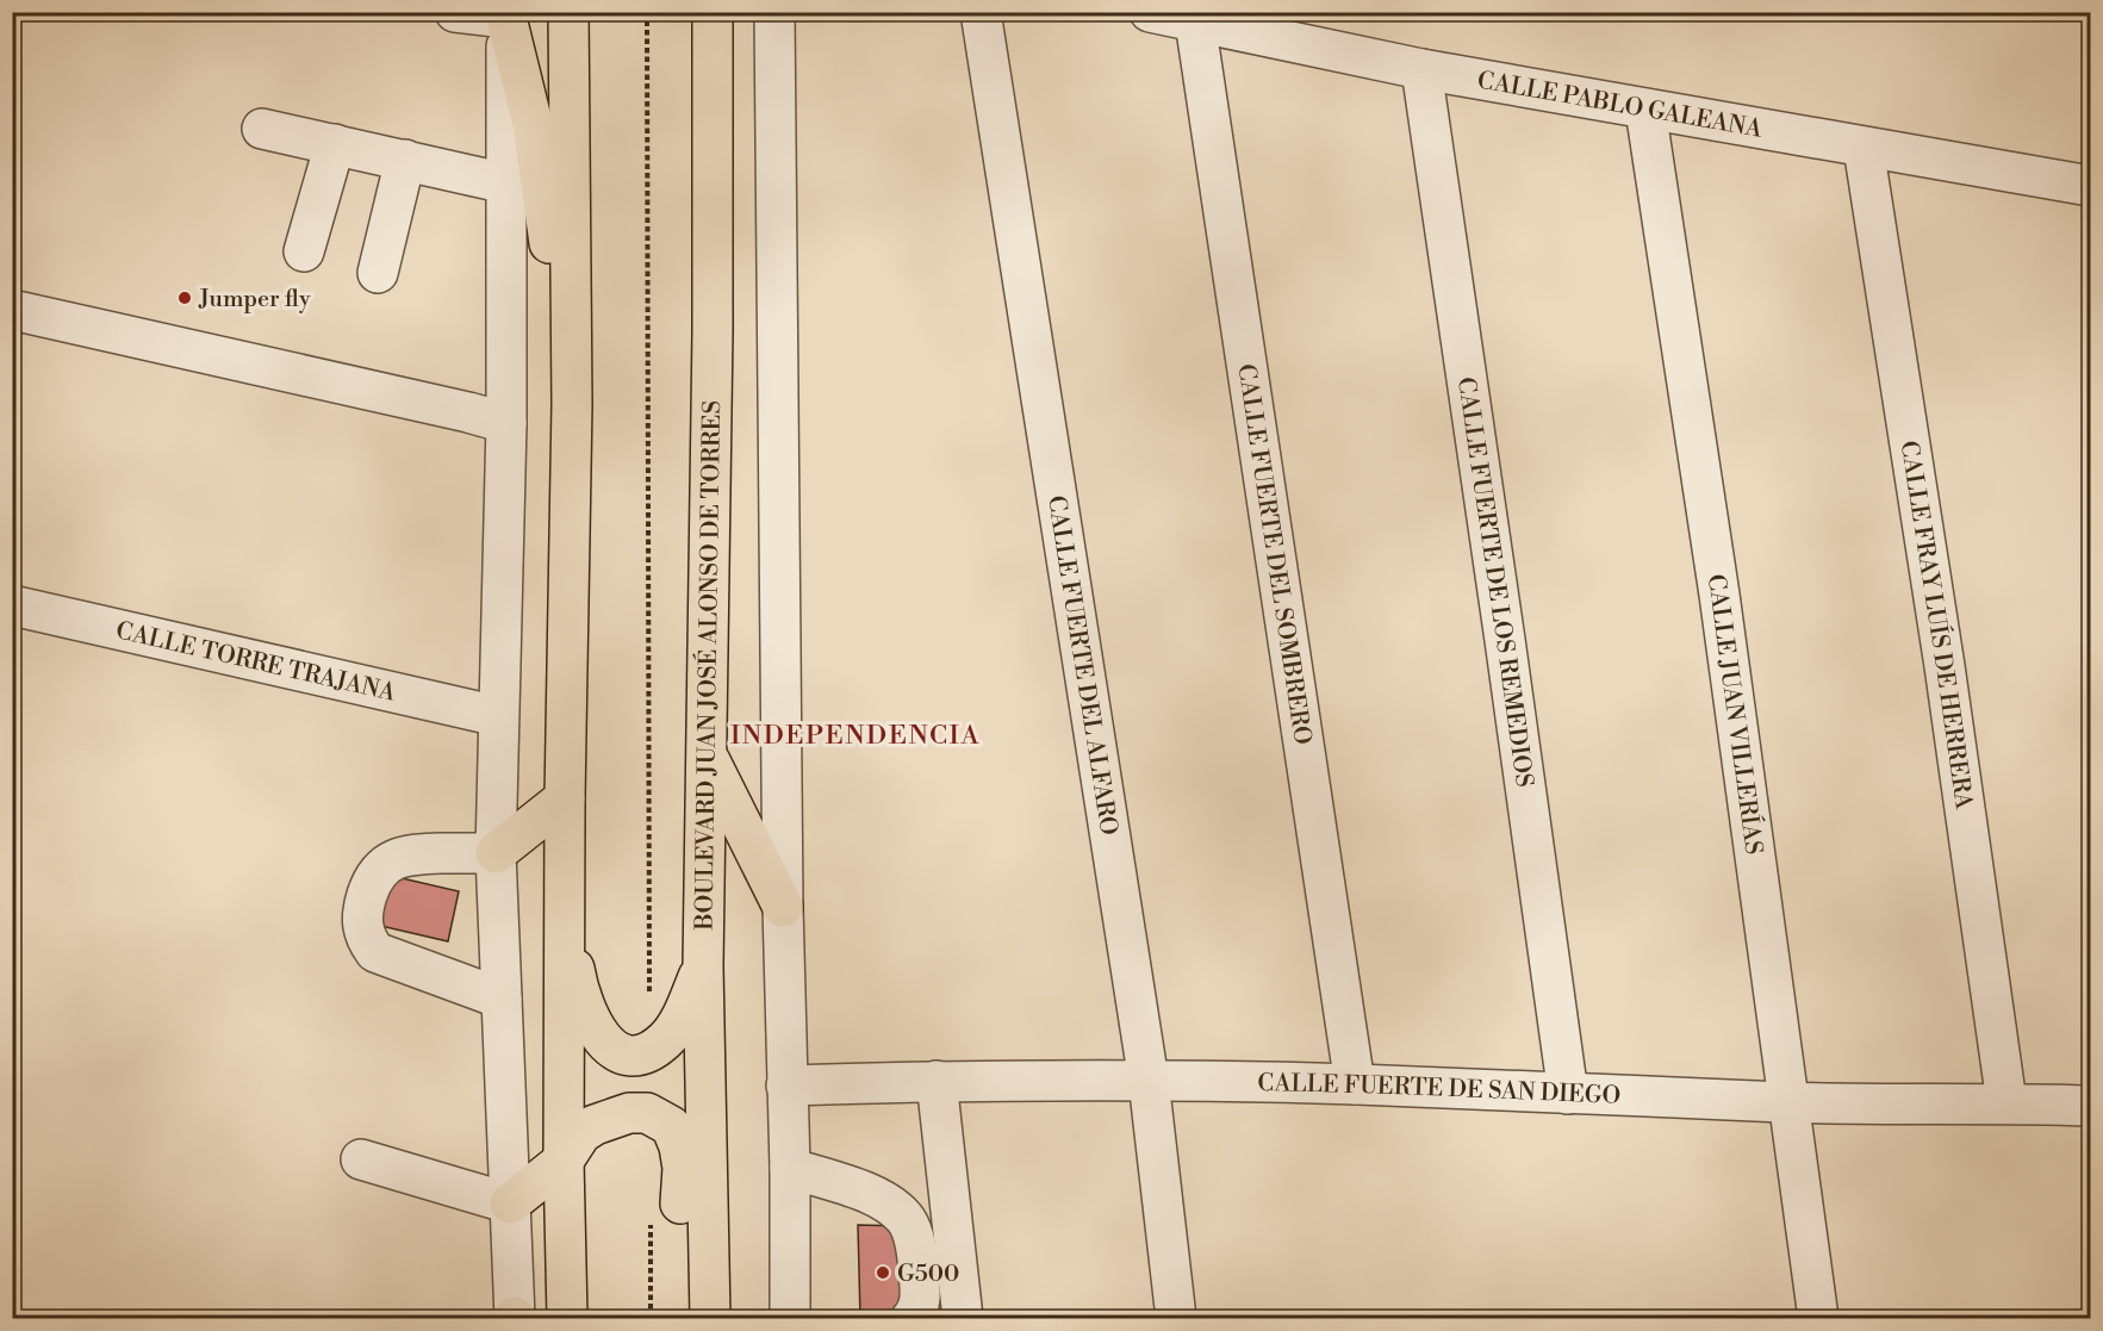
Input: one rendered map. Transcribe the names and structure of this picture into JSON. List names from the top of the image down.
{
  "streets": {
    "main road": ["BOULEVARD JUAN JOSÉ ALONSO DE TORRES"],
    "street": [
      "CALLE PABLO GALEANA",
      "CALLE FUERTE DEL SOMBRERO",
      "CALLE FUERTE DE LOS REMEDIOS",
      "CALLE FRAY LUÍS DE HERRERA",
      "CALLE TORRE TRAJANA",
      "CALLE FUERTE DEL ALFARO",
      "CALLE JUAN VILLERÍAS",
      "CALLE FUERTE DE SAN DIEGO"
    ]
  },
  "crossings": [
    ["CALLE PABLO GALEANA", "CALLE FUERTE DEL SOMBRERO"],
    ["CALLE PABLO GALEANA", "CALLE FUERTE DE LOS REMEDIOS"],
    ["CALLE PABLO GALEANA", "CALLE FRAY LUÍS DE HERRERA"],
    ["CALLE PABLO GALEANA", "CALLE JUAN VILLERÍAS"],
    ["CALLE FUERTE DEL SOMBRERO", "CALLE FUERTE DE SAN DIEGO"],
    ["CALLE FUERTE DE LOS REMEDIOS", "CALLE FUERTE DE SAN DIEGO"],
    ["CALLE FRAY LUÍS DE HERRERA", "CALLE FUERTE DE SAN DIEGO"],
    ["CALLE FUERTE DEL ALFARO", "CALLE FUERTE DE SAN DIEGO"],
    ["CALLE JUAN VILLERÍAS", "CALLE FUERTE DE SAN DIEGO"]
  ],
  "districts": ["INDEPENDENCIA"],
  "places": ["Jumper fly", "G500"]
}
